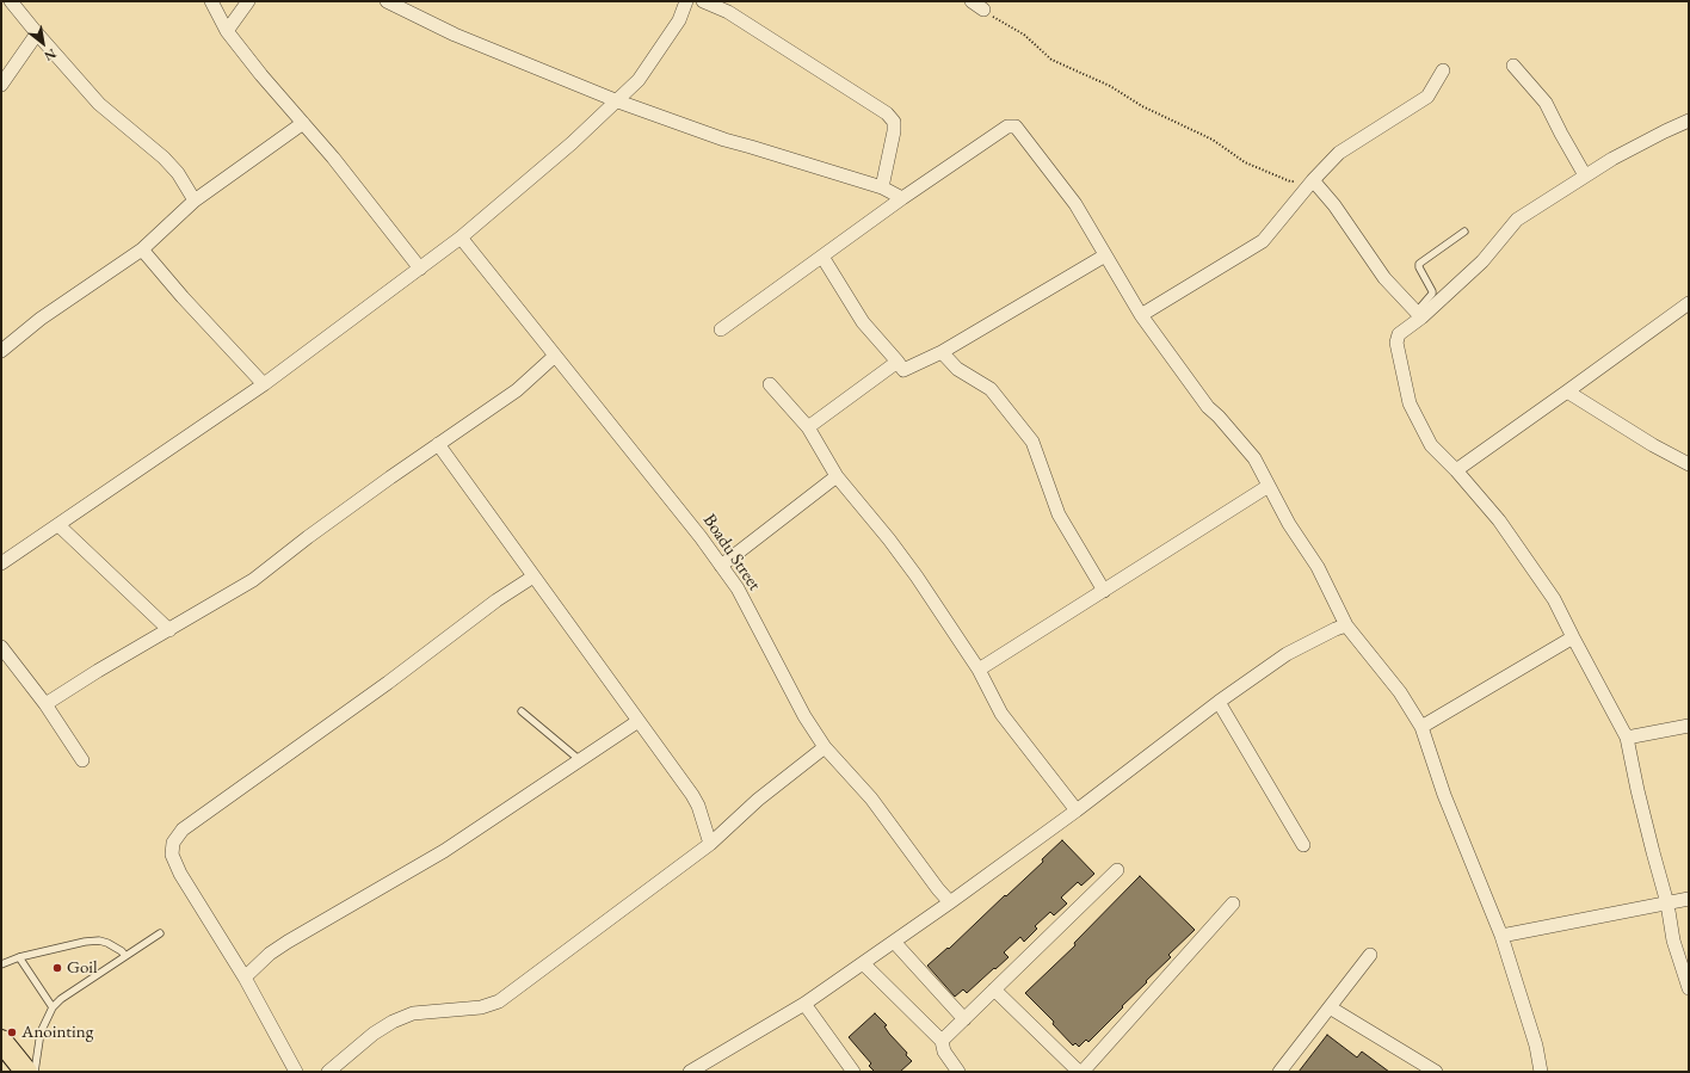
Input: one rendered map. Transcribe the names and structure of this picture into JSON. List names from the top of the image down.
{
  "streets": {
    "street": ["Boadu Street"]
  },
  "places": ["Goil", "Anointing"],
  "north": "bottom right"
}
